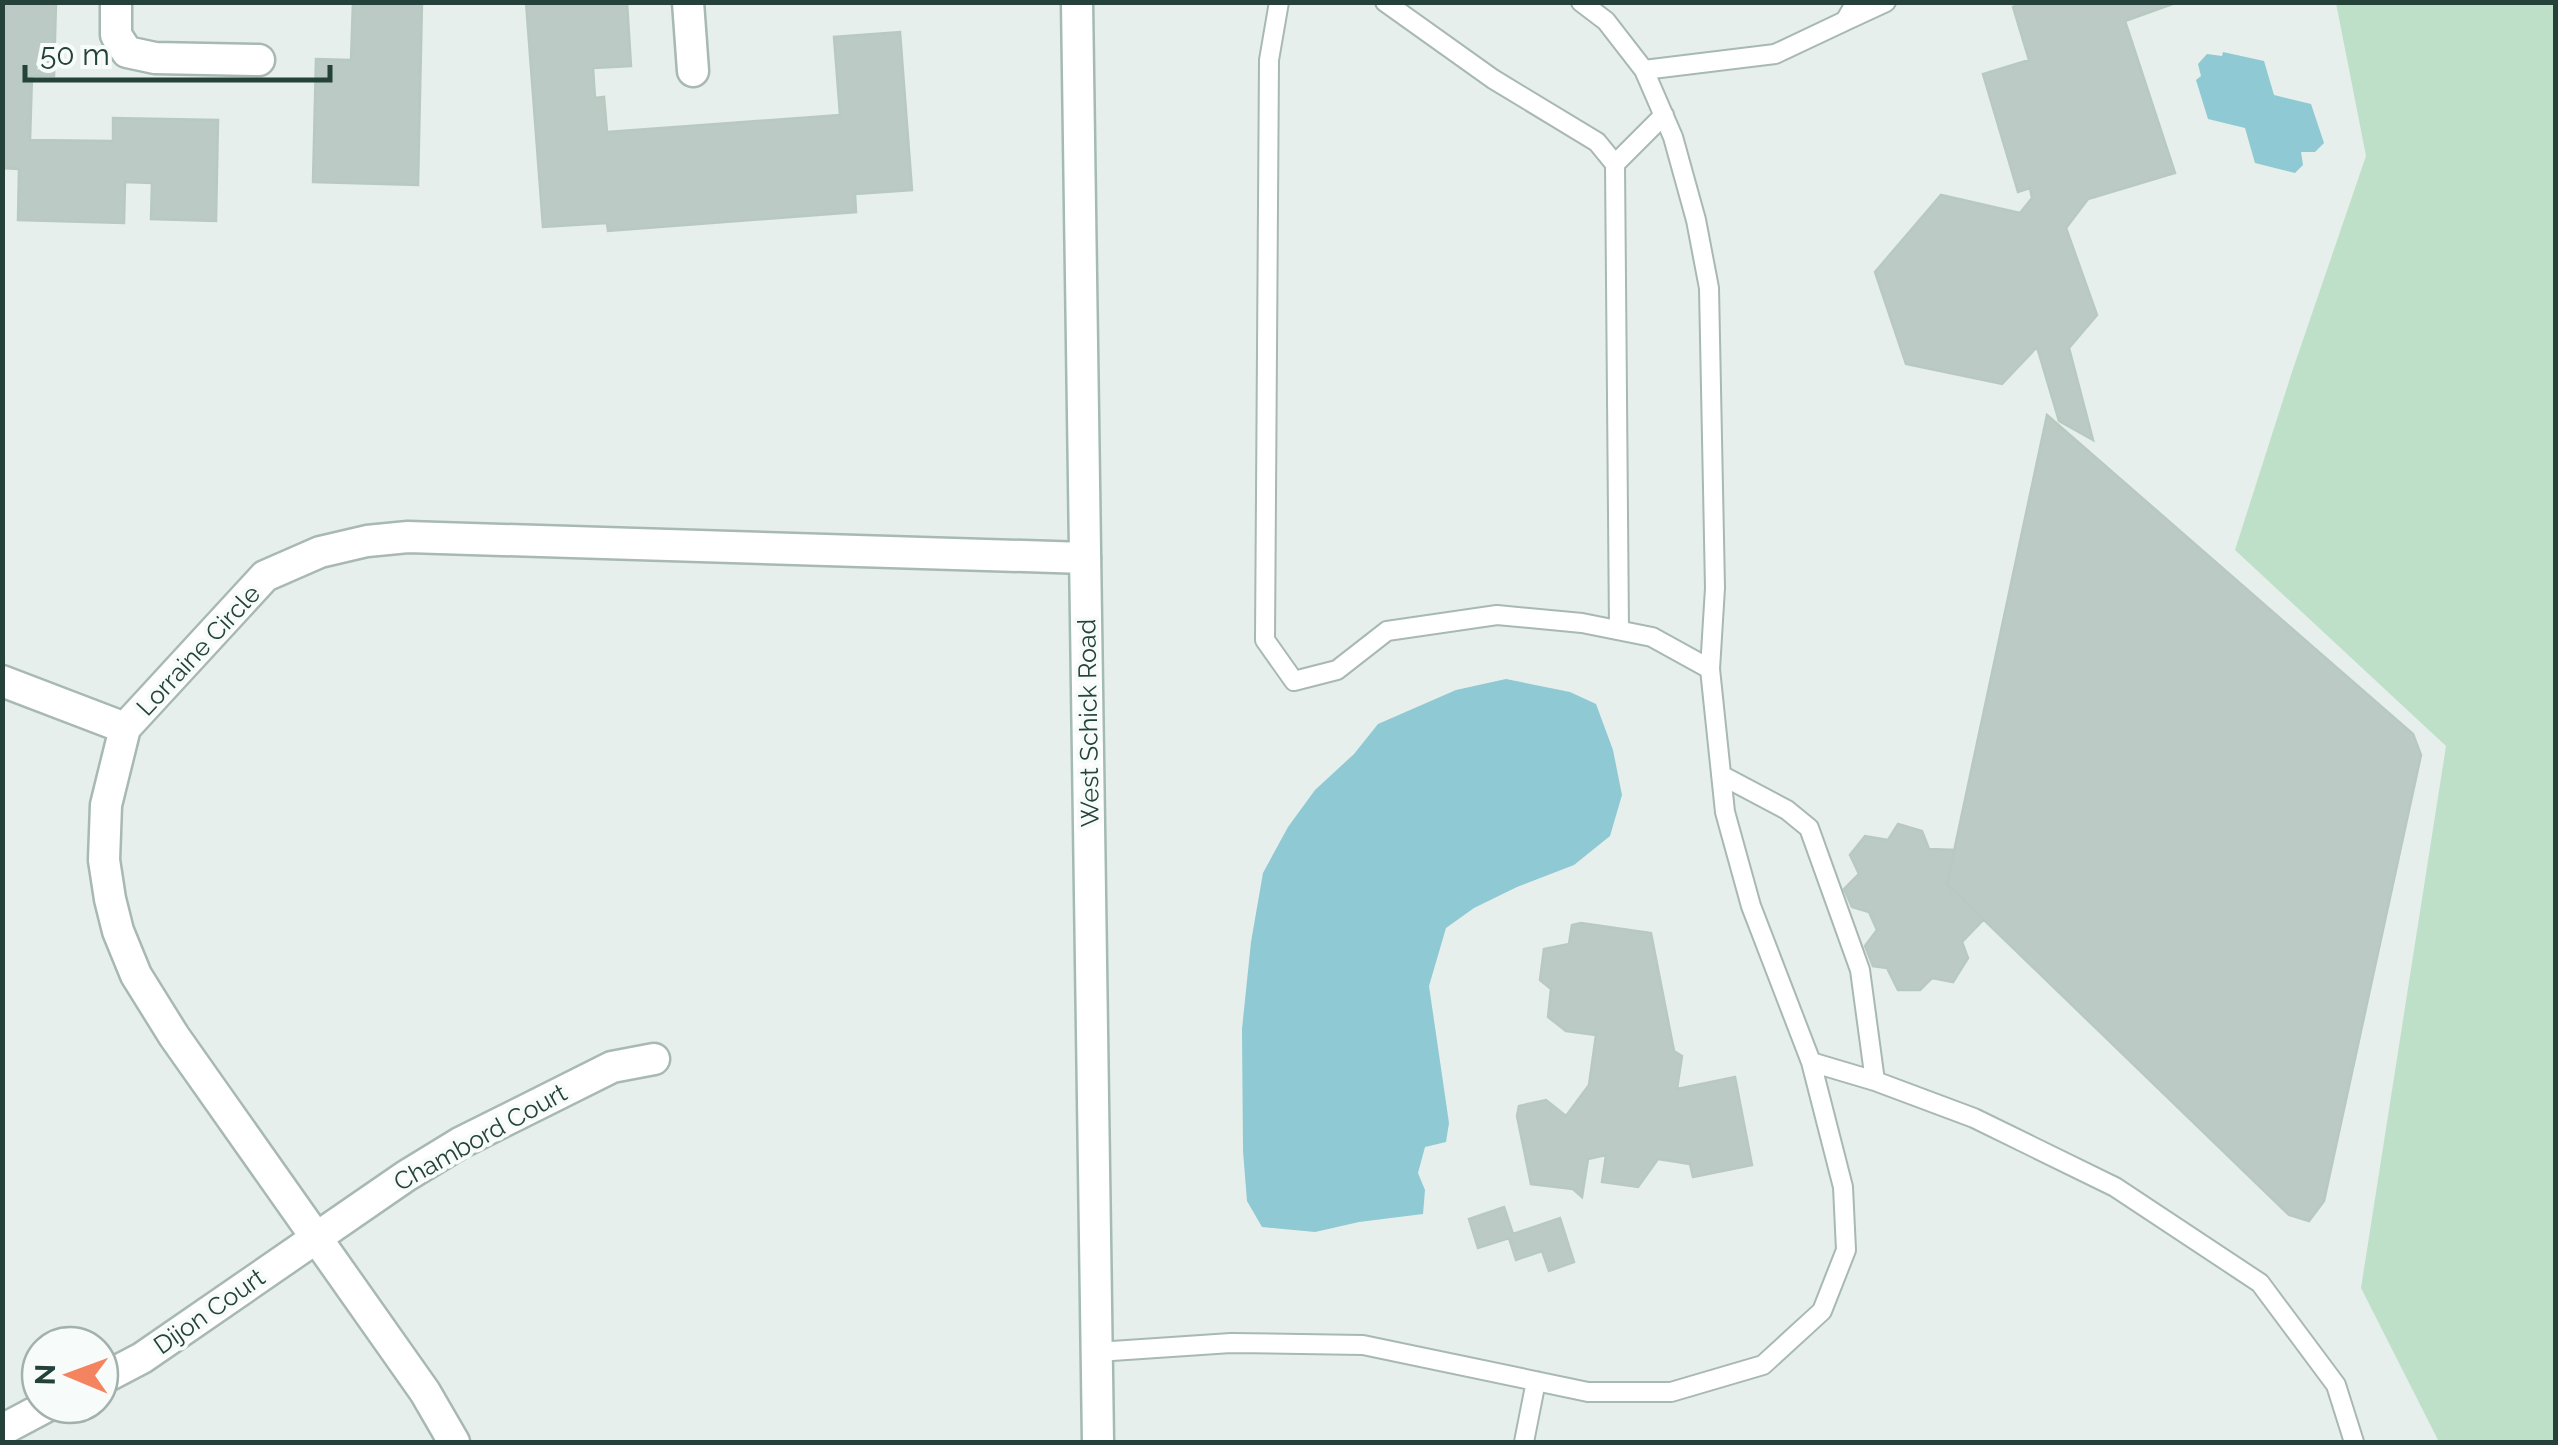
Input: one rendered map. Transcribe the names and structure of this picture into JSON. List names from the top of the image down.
{
  "streets": {
    "street": [
      "Lorraine Circle",
      "West Schick Road",
      "Chambord Court",
      "Dijon Court"
    ]
  },
  "crossings": [
    ["Lorraine Circle", "West Schick Road"],
    ["Lorraine Circle", "Chambord Court"],
    ["Lorraine Circle", "Dijon Court"],
    ["Chambord Court", "Dijon Court"]
  ],
  "scale_bar": "50 m",
  "north": "left"
}
